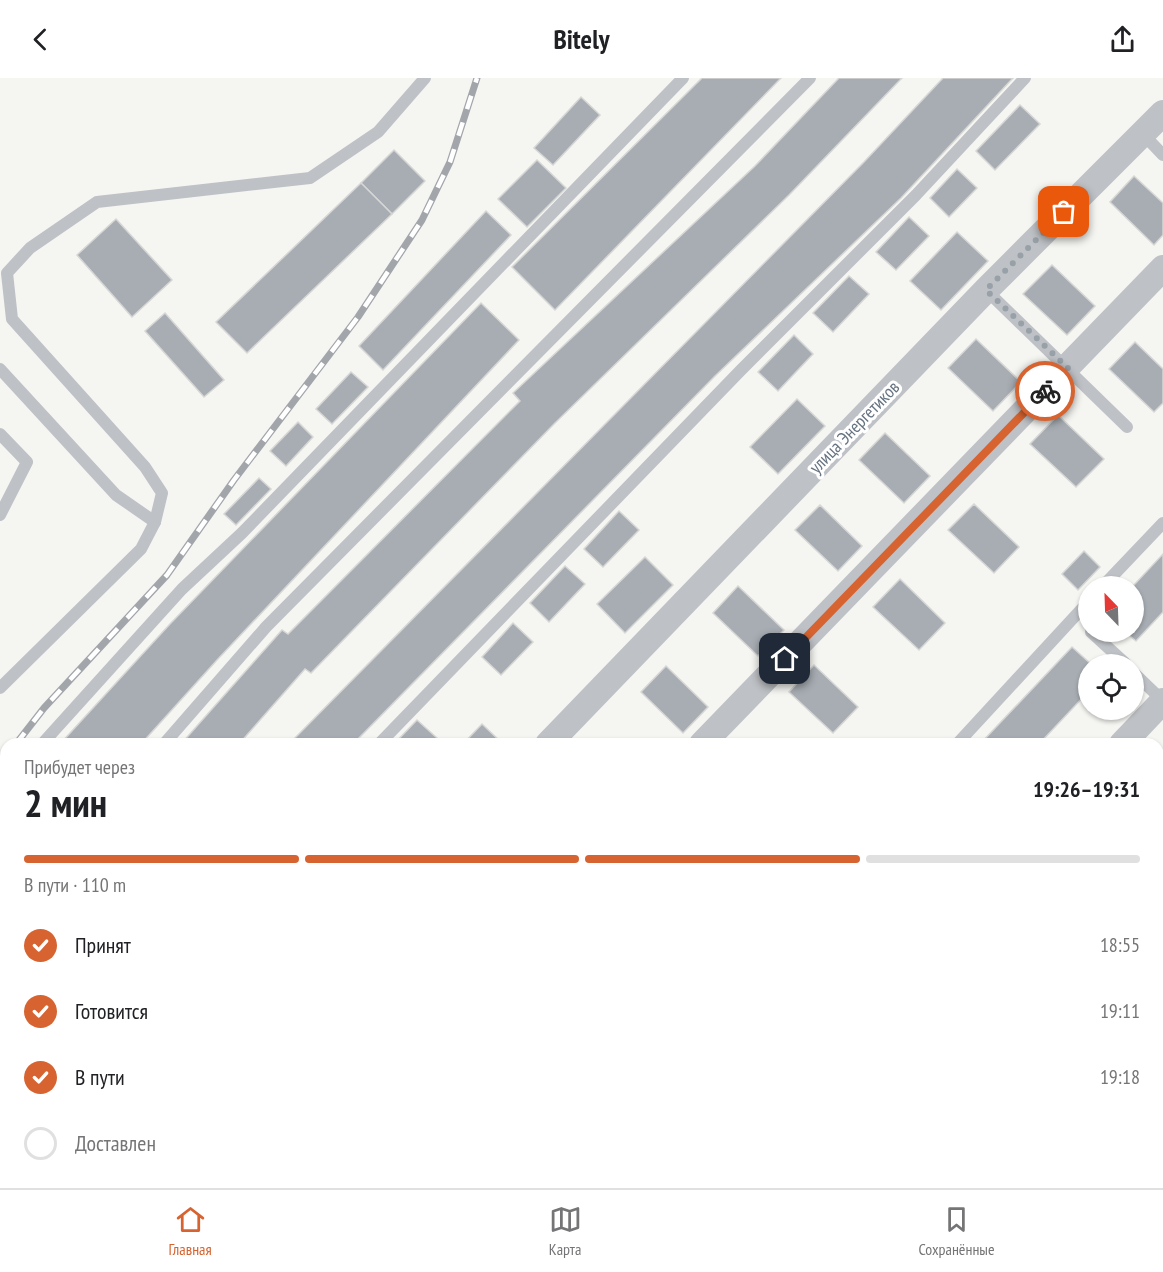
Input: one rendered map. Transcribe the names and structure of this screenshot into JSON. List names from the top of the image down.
{
  "streets": {
    "street": ["улица Энергетиков"]
  },
  "north": "top left",
  "page": {
    "header": "Bitely",
    "heading": ["2 мин", "Прибудет через", "19:26–19:31"],
    "bar": "В пути · 110 m",
    "list": [
      ["Принят", "18:55"],
      ["Готовится", "19:11"],
      ["В пути", "19:18"],
      "Доставлен"
    ],
    "tabs": ["Главная", "Карта", "Сохранённые"]
  }
}
